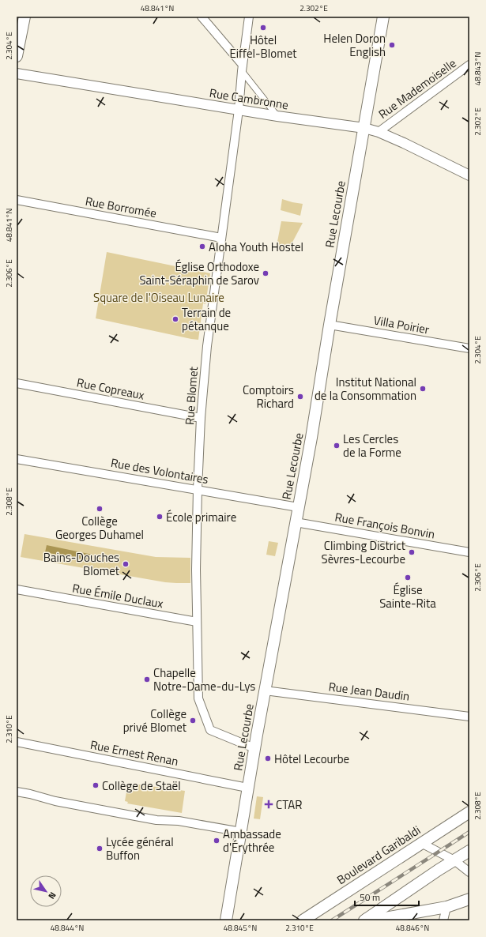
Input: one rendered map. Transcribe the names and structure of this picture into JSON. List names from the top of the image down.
{
  "streets": {
    "main road": ["Rue Lecourbe", "Boulevard Garibaldi"],
    "street": [
      "Rue Mademoiselle",
      "Rue Cambronne",
      "Rue Borromée",
      "Villa Poirier",
      "Rue Copreaux",
      "Rue Blomet",
      "Rue des Volontaires",
      "Rue François Bonvin",
      "Rue Émile Duclaux",
      "Rue Jean Daudin",
      "Rue Ernest Renan"
    ]
  },
  "crossings": [
    ["Rue Mademoiselle", "Rue Cambronne"],
    ["Rue Cambronne", "Rue Lecourbe"],
    ["Rue Cambronne", "Rue Blomet"],
    ["Rue Borromée", "Rue Blomet"],
    ["Rue Lecourbe", "Villa Poirier"],
    ["Rue Lecourbe", "Rue Blomet"],
    ["Rue Lecourbe", "Rue des Volontaires"],
    ["Rue Lecourbe", "Rue François Bonvin"],
    ["Rue Lecourbe", "Rue Jean Daudin"],
    ["Rue Lecourbe", "Rue Ernest Renan"],
    ["Rue Copreaux", "Rue Blomet"],
    ["Rue Blomet", "Rue des Volontaires"],
    ["Rue Blomet", "Rue Émile Duclaux"]
  ],
  "parks": ["Square de l'Oiseau Lunaire"],
  "places": {
    "other": [
      "Hôtel Eiffel-Blomet",
      "Helen Doron English",
      "Aloha Youth Hostel",
      "Église Orthodoxe Saint-Séraphin de Sarov",
      "Terrain de pétanque",
      "Institut National de la Consommation",
      "Comptoirs Richard",
      "Les Cercles de la Forme",
      "Collège Georges Duhamel",
      "École primaire",
      "Climbing District Sèvres-Lecourbe",
      "Bains-Douches Blomet",
      "Église Sainte-Rita",
      "Chapelle Notre-Dame-du-Lys",
      "Collège privé Blomet",
      "Hôtel Lecourbe",
      "Collège de Staël",
      "Ambassade d'Érythrée",
      "Lycée général Buffon"
    ],
    "health": ["CTAR"]
  },
  "scale_bar": "50 m",
  "north": "bottom right",
  "coordinates": [
    "48.841°N",
    "2.302°E",
    "2.304°E",
    "48.843°N",
    "2.306°E",
    "2.308°E",
    "2.310°E",
    "48.844°N",
    "48.845°N",
    "48.846°N"
  ]
}
